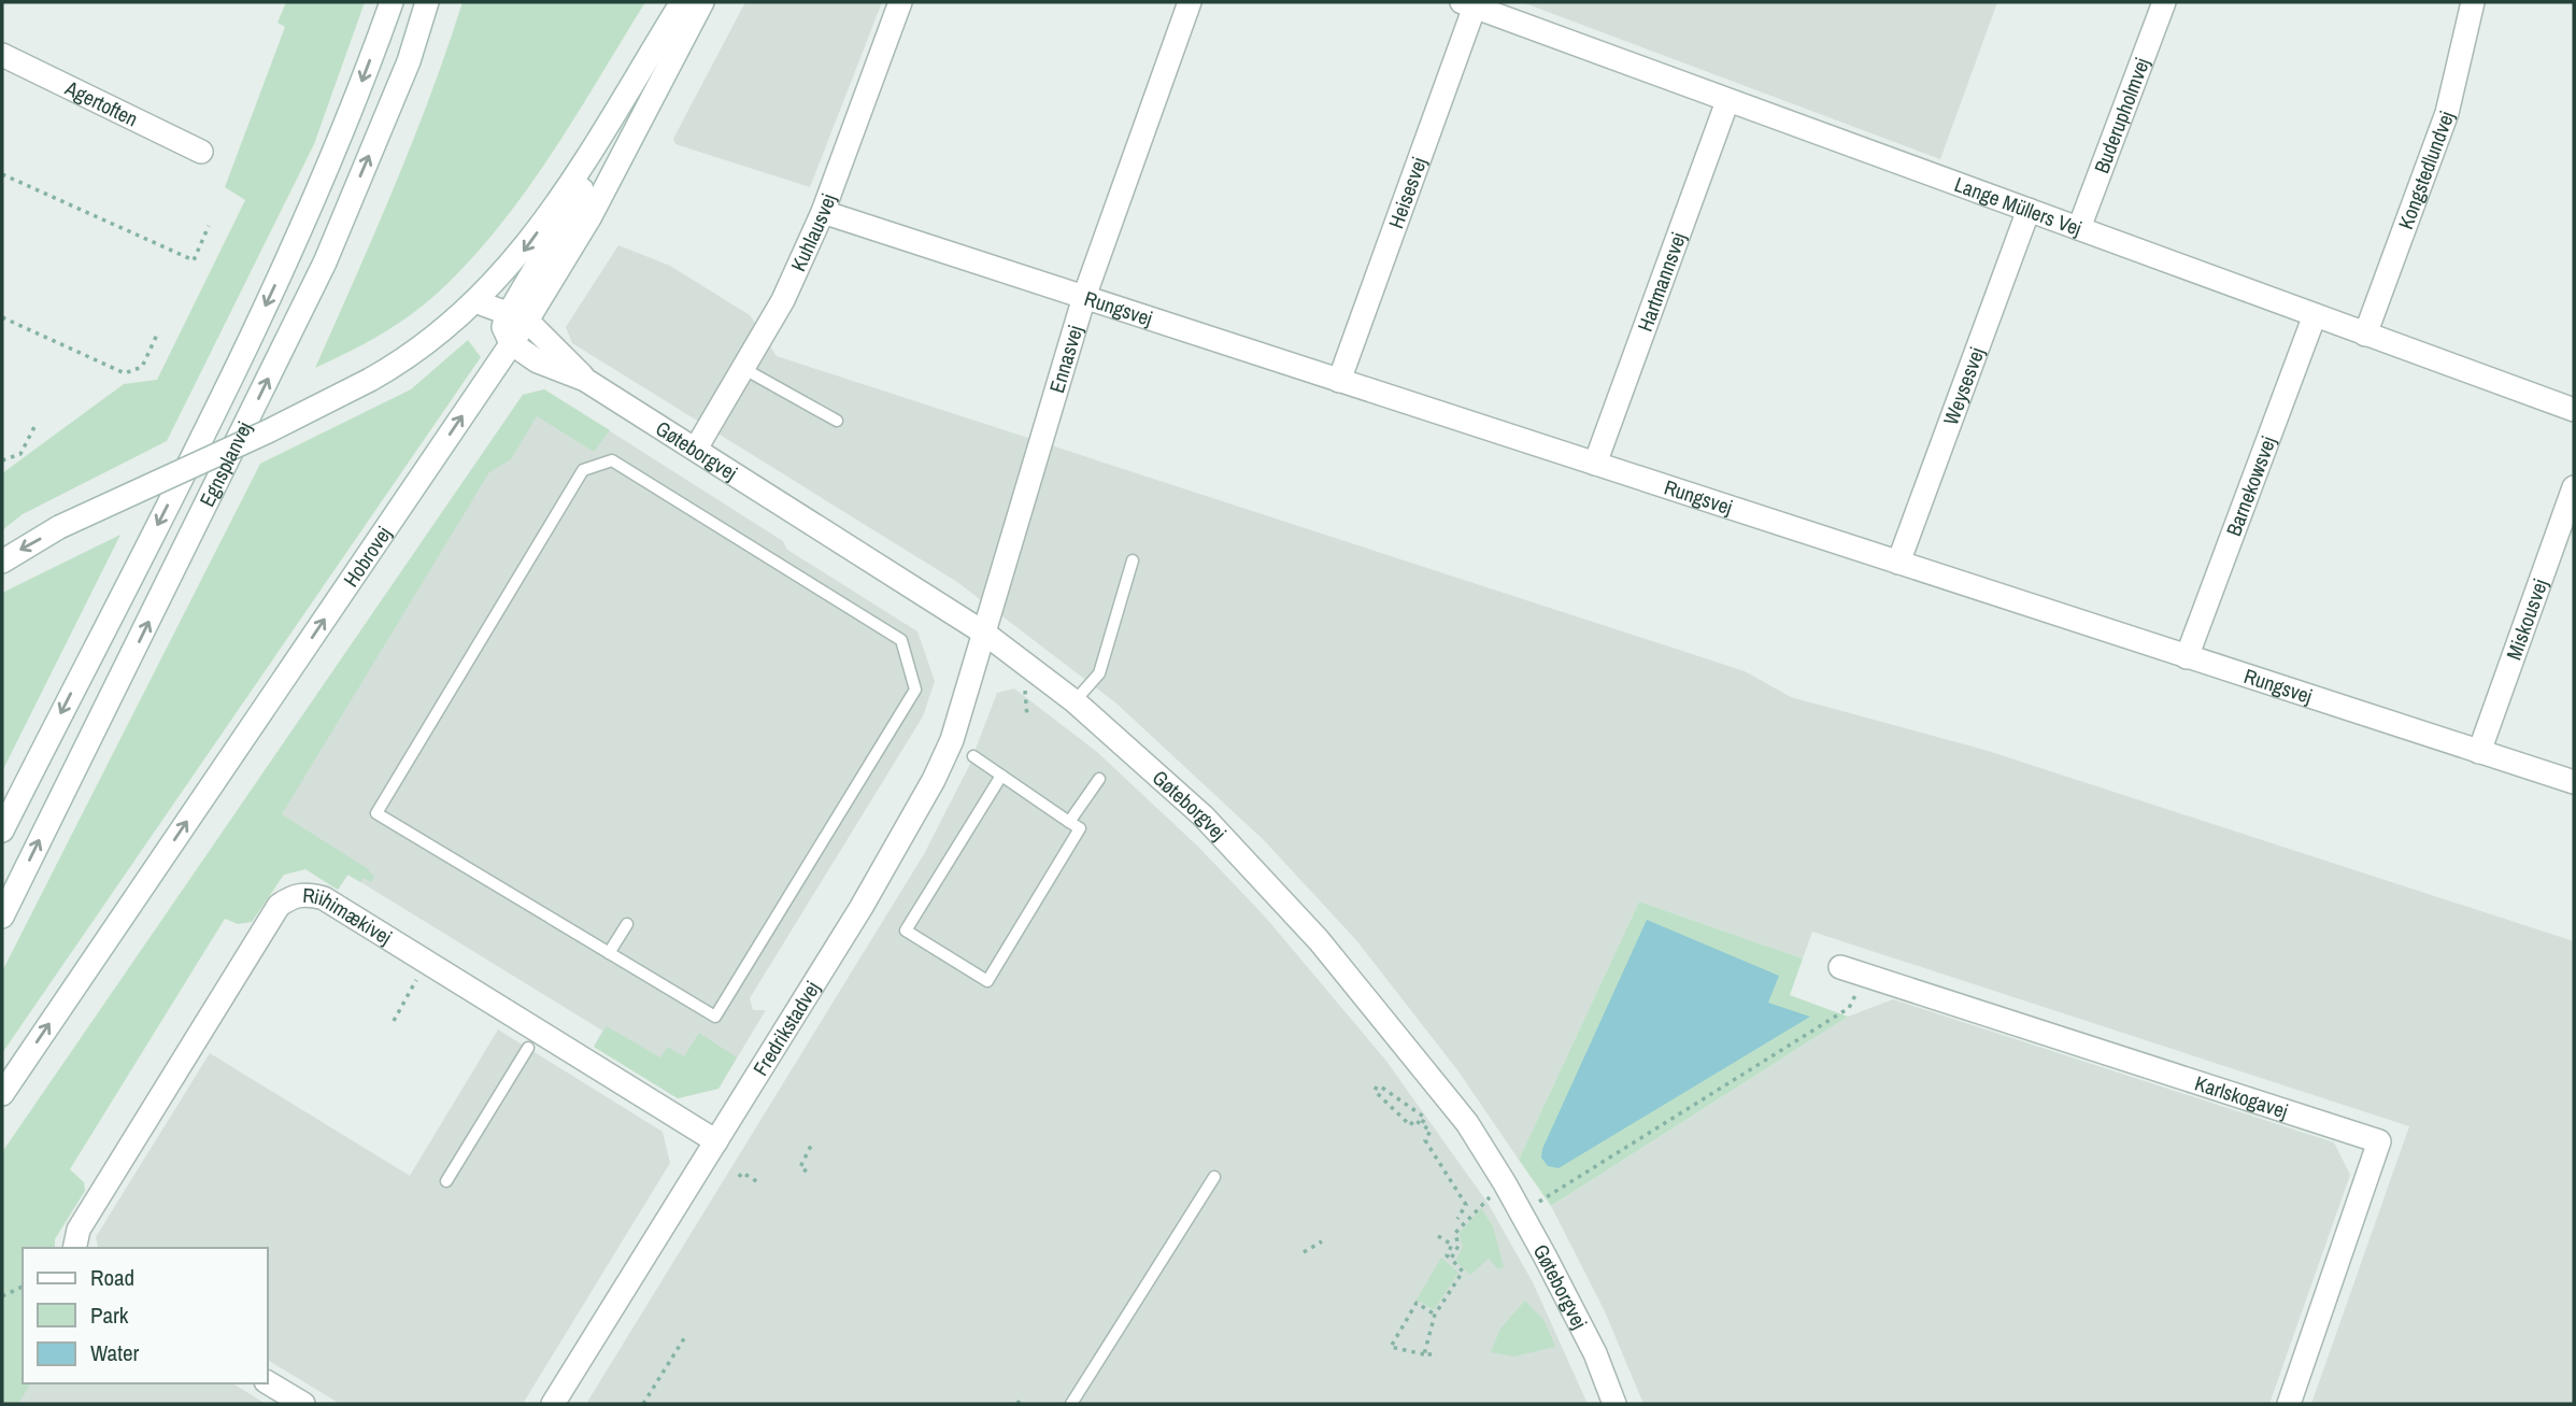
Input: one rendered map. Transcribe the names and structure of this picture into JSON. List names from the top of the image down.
{
  "streets": {
    "street": [
      "Agertoften",
      "Buderupholmvej",
      "Kongstedlundvej",
      "Heisesvej",
      "Lange Müllers Vej",
      "Kuhlausvej",
      "Hartmannsvej",
      "Rungsvej",
      "Ennasvej",
      "Weysesvej",
      "Gøteborgvej",
      "Egnsplanvej",
      "Barnekowsvej",
      "Hobrovej",
      "Miskousvej",
      "Riihimækivej",
      "Fredrikstadvej",
      "Karlskogavej"
    ]
  },
  "crossings": [
    ["Buderupholmvej", "Lange Müllers Vej"],
    ["Kongstedlundvej", "Lange Müllers Vej"],
    ["Heisesvej", "Lange Müllers Vej"],
    ["Heisesvej", "Rungsvej"],
    ["Lange Müllers Vej", "Hartmannsvej"],
    ["Lange Müllers Vej", "Weysesvej"],
    ["Lange Müllers Vej", "Barnekowsvej"],
    ["Kuhlausvej", "Rungsvej"],
    ["Kuhlausvej", "Gøteborgvej"],
    ["Hartmannsvej", "Rungsvej"],
    ["Rungsvej", "Ennasvej"],
    ["Rungsvej", "Weysesvej"],
    ["Rungsvej", "Barnekowsvej"],
    ["Rungsvej", "Miskousvej"],
    ["Ennasvej", "Gøteborgvej"],
    ["Ennasvej", "Fredrikstadvej"],
    ["Gøteborgvej", "Hobrovej"],
    ["Gøteborgvej", "Fredrikstadvej"],
    ["Riihimækivej", "Fredrikstadvej"]
  ],
  "one_way": ["Hobrovej"],
  "legend": ["Road", "Park", "Water"]
}
